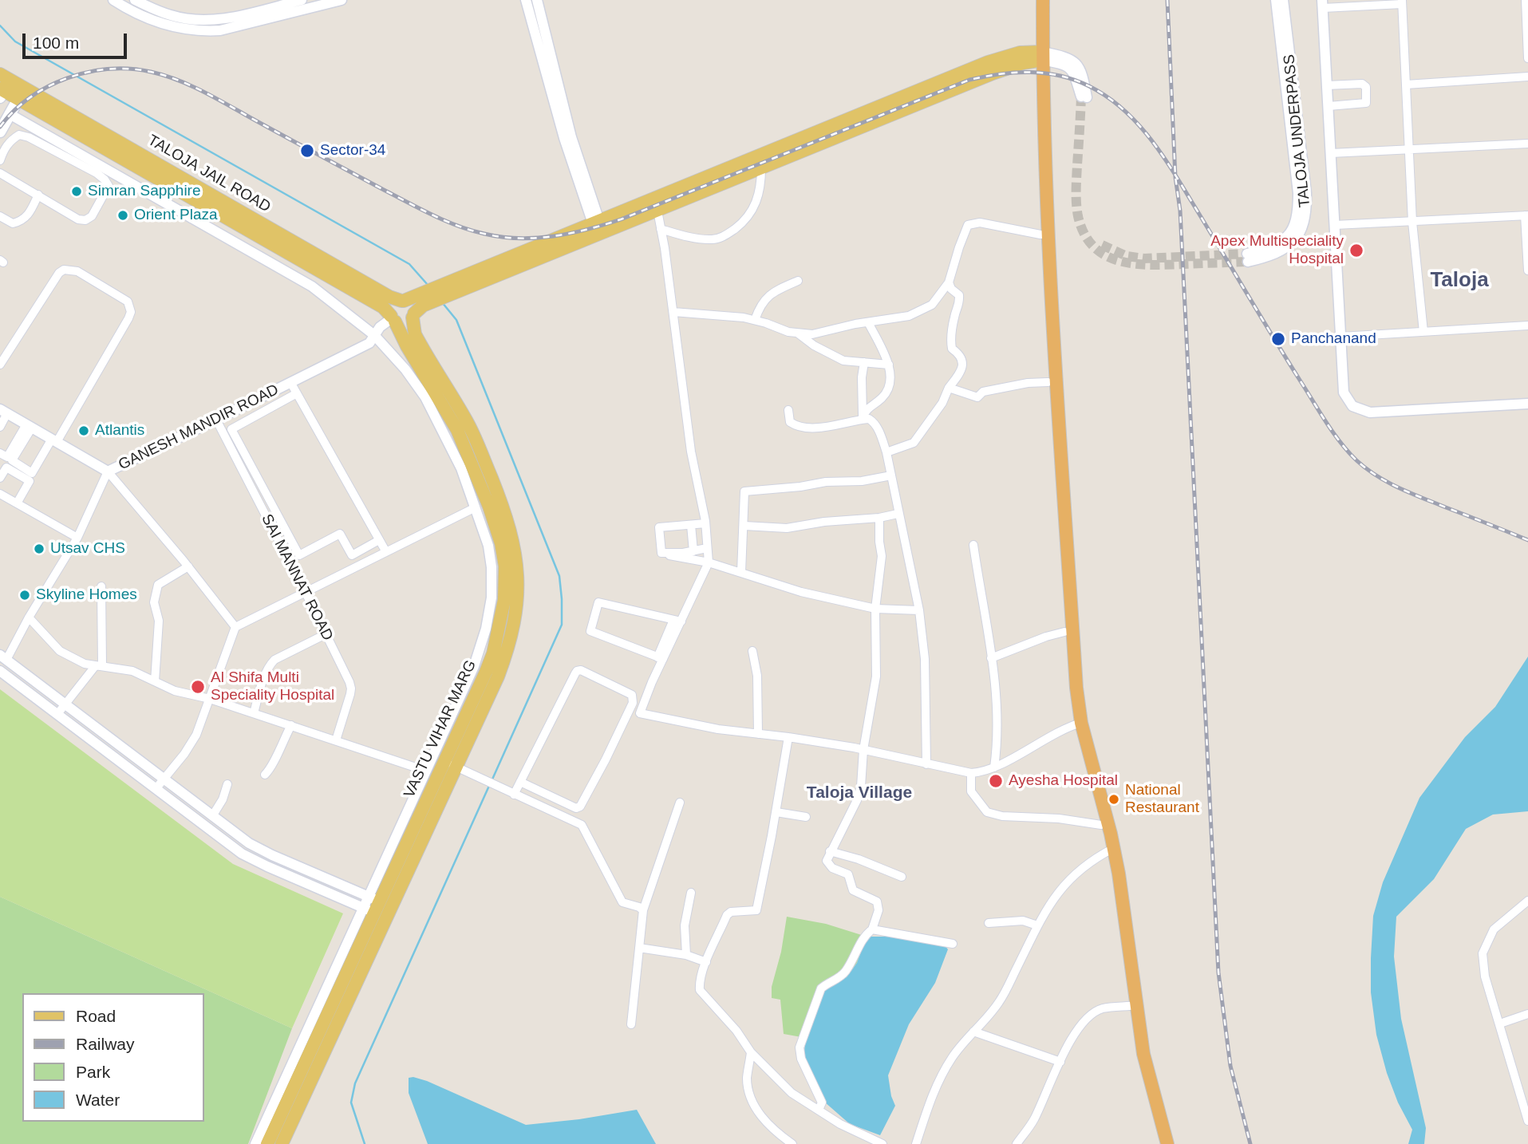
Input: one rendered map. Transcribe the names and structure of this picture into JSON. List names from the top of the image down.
{
  "streets": {
    "main road": ["TALOJA JAIL ROAD", "VASTU VIHAR MARG"],
    "street": ["TALOJA UNDERPASS", "GANESH MANDIR ROAD", "SAI MANNAT ROAD"]
  },
  "crossings": [
    ["TALOJA JAIL ROAD", "GANESH MANDIR ROAD"],
    ["TALOJA JAIL ROAD", "VASTU VIHAR MARG"],
    ["GANESH MANDIR ROAD", "SAI MANNAT ROAD"],
    ["GANESH MANDIR ROAD", "VASTU VIHAR MARG"]
  ],
  "districts": ["Taloja", "Taloja Village"],
  "places": [
    "Sector-34",
    "Simran Sapphire",
    "Orient Plaza",
    "Apex Multispeciality Hospital",
    "Panchanand",
    "Atlantis",
    "Utsav CHS",
    "Skyline Homes",
    "Al Shifa Multi Speciality Hospital",
    "Ayesha Hospital",
    "National Restaurant"
  ],
  "legend": [
    "Road",
    "Railway",
    "Park",
    "Water"
  ],
  "scale_bar": "100 m"
}
